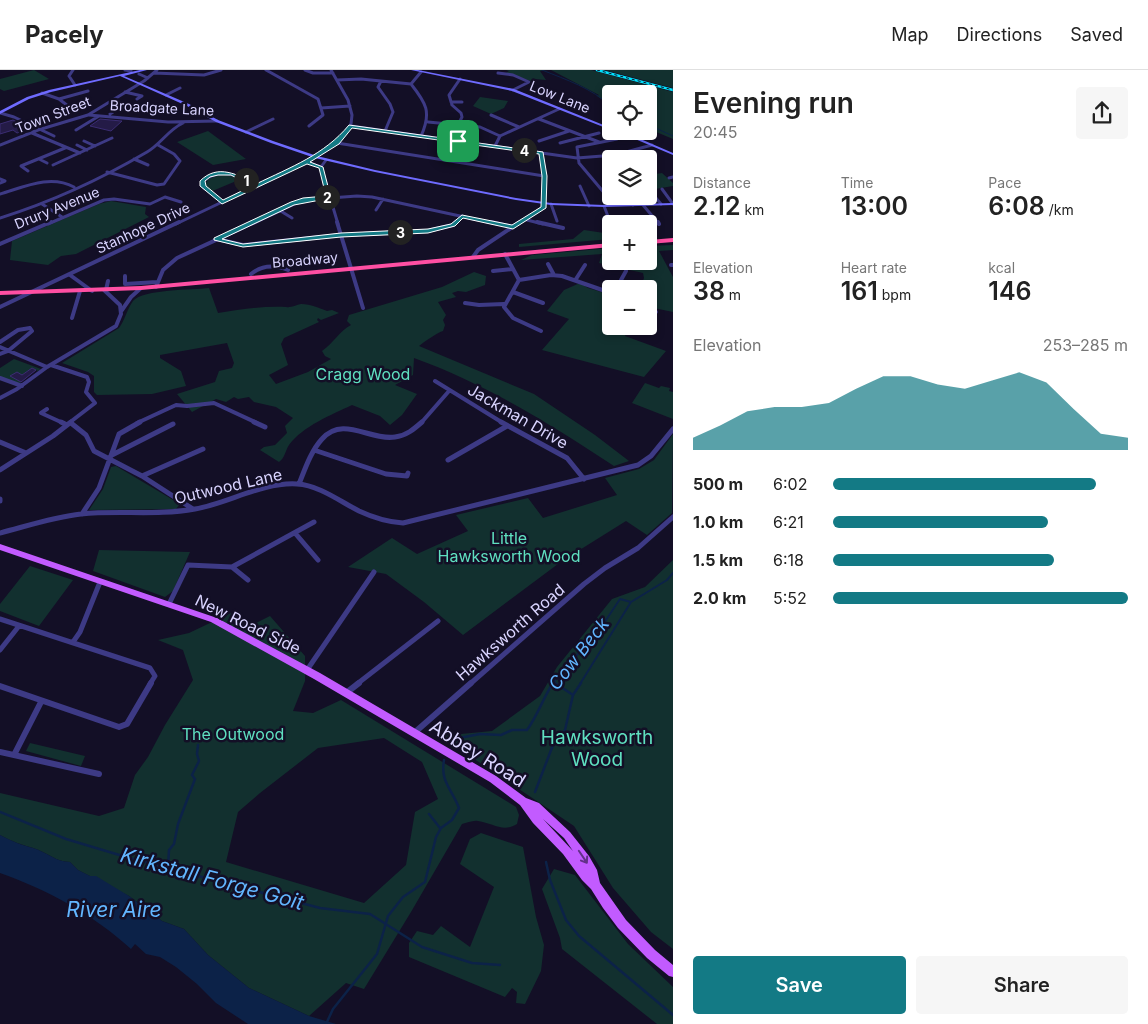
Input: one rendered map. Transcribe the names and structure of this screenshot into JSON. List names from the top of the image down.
{
  "streets": {
    "highway": ["Broadway"],
    "main road": ["New Road Side", "Abbey Road"],
    "street": [
      "Low Lane",
      "Broadgate Lane",
      "Town Street",
      "Drury Avenue",
      "Stanhope Drive",
      "Jackman Drive",
      "Outwood Lane",
      "Hawksworth Road"
    ]
  },
  "crossings": [
    ["Broadgate Lane", "Town Street"],
    ["Broadgate Lane", "Stanhope Drive"],
    ["Stanhope Drive", "Broadway"],
    ["Jackman Drive", "Outwood Lane"],
    ["New Road Side", "Hawksworth Road"],
    ["New Road Side", "Abbey Road"],
    ["Hawksworth Road", "Abbey Road"]
  ],
  "water": ["Cow Beck", "Kirkstall Forge Goit", "River Aire"],
  "parks": [
    "Cragg Wood",
    "Little Hawksworth Wood",
    "The Outwood",
    "Hawksworth Wood"
  ],
  "page": {
    "header": "Pacely",
    "nav": ["Map", "Directions", "Saved"],
    "heading": ["Evening run", "20:45"],
    "map_buttons": ["+", "−"],
    "pins": [
      "4",
      "1",
      "2",
      "3"
    ],
    "stats": [
      ["Distance", "2.12 km"],
      ["Time", "13:00"],
      ["Pace", "6:08 /km"],
      ["Elevation", "38 m"],
      ["Heart rate", "161 bpm"],
      ["kcal", "146"]
    ],
    "chart": ["Elevation", "253–285 m"],
    "list": [
      {
        "name": "500 m",
        "note": "6:02"
      },
      {
        "name": "1.0 km",
        "note": "6:21"
      },
      {
        "name": "1.5 km",
        "note": "6:18"
      },
      {
        "name": "2.0 km",
        "note": "5:52"
      }
    ],
    "buttons": ["Save", "Share"]
  }
}
